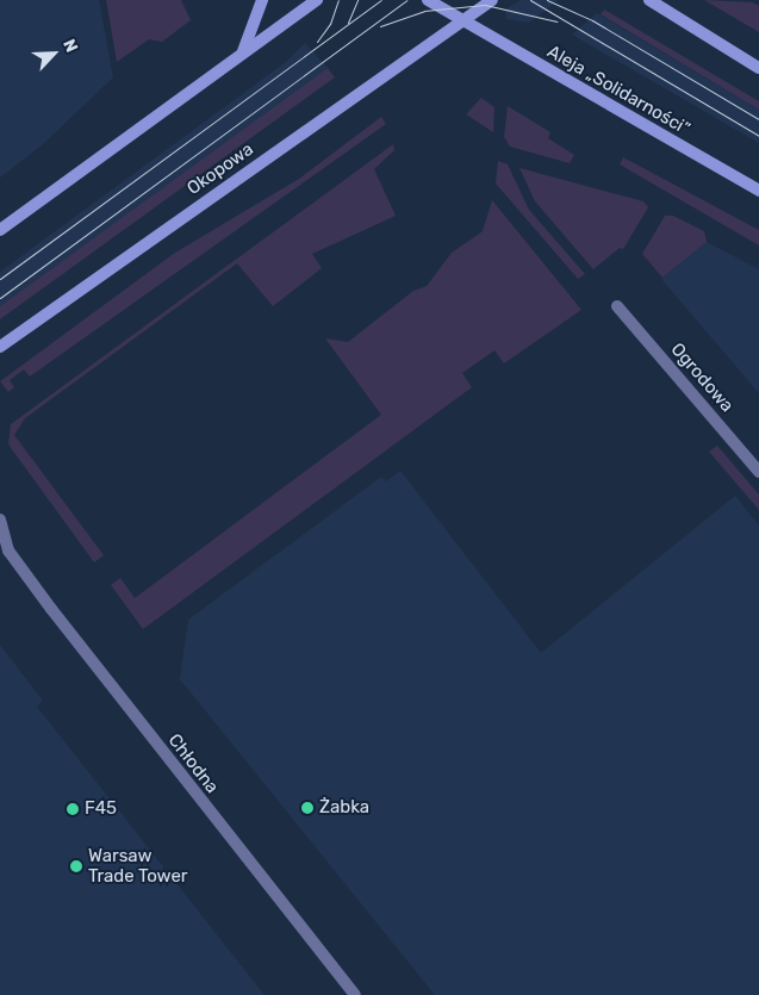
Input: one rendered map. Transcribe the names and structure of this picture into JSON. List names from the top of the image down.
{
  "streets": {
    "main road": ["Aleja „Solidarności”", "Okopowa"],
    "street": ["Ogrodowa", "Chłodna"]
  },
  "crossings": [
    ["Aleja „Solidarności”", "Okopowa"]
  ],
  "places": ["Żabka", "F45", "Warsaw Trade Tower"],
  "north": "top right"
}
